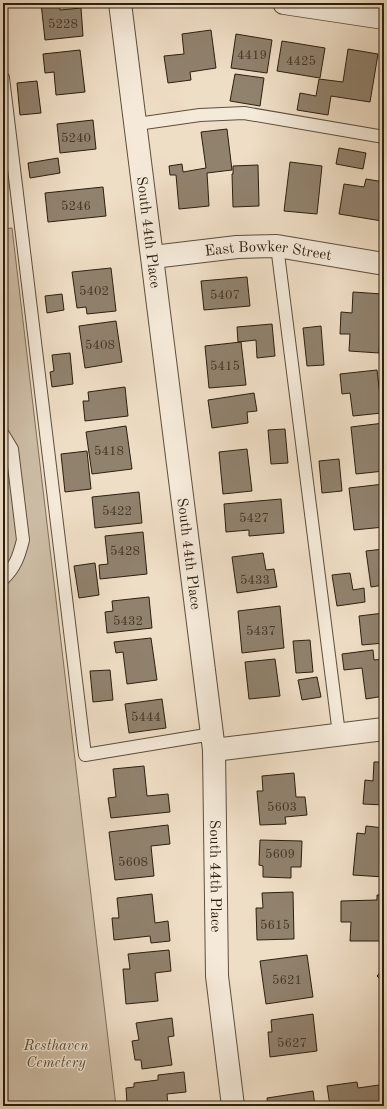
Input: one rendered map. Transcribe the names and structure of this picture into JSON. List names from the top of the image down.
{
  "streets": {
    "street": ["South 44th Place", "East Bowker Street"]
  },
  "crossings": [
    ["South 44th Place", "East Bowker Street"]
  ],
  "parks": ["Resthaven Cemetery"],
  "house_numbers": [
    "5228",
    "4419",
    "4425",
    "5240",
    "5246",
    "5402",
    "5407",
    "5408",
    "5415",
    "5418",
    "5422",
    "5427",
    "5428",
    "5433",
    "5432",
    "5437",
    "5444",
    "5603",
    "5609",
    "5608",
    "5615",
    "5621",
    "5627"
  ]
}
